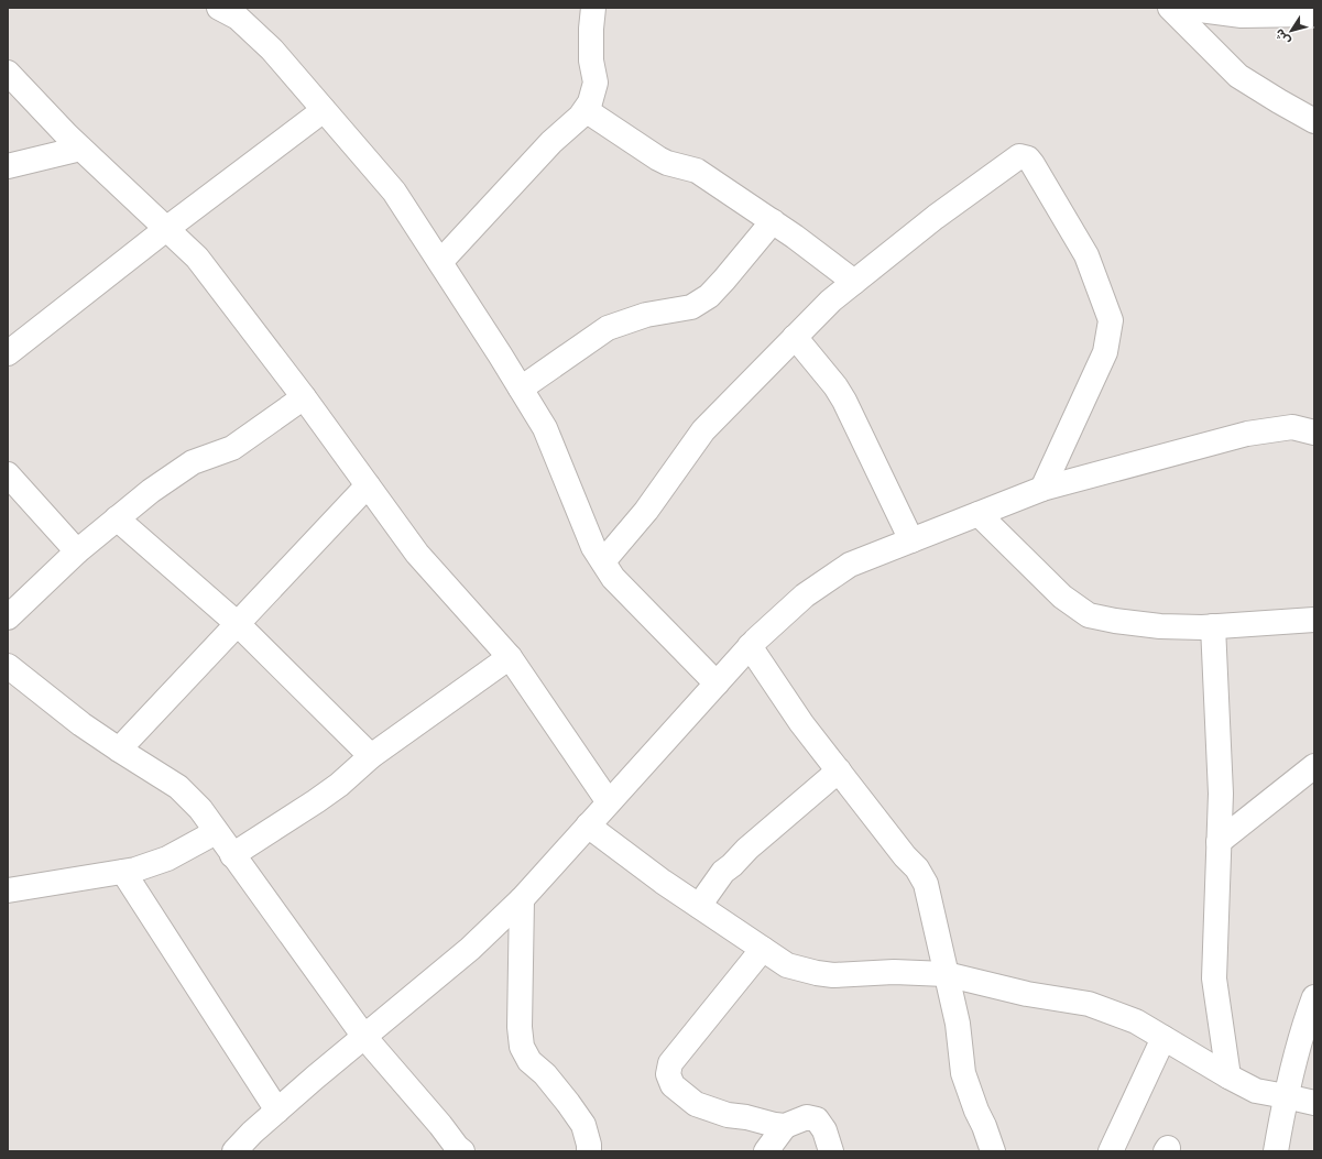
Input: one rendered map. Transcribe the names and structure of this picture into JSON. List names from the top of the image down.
{
  "north": "bottom left"
}
